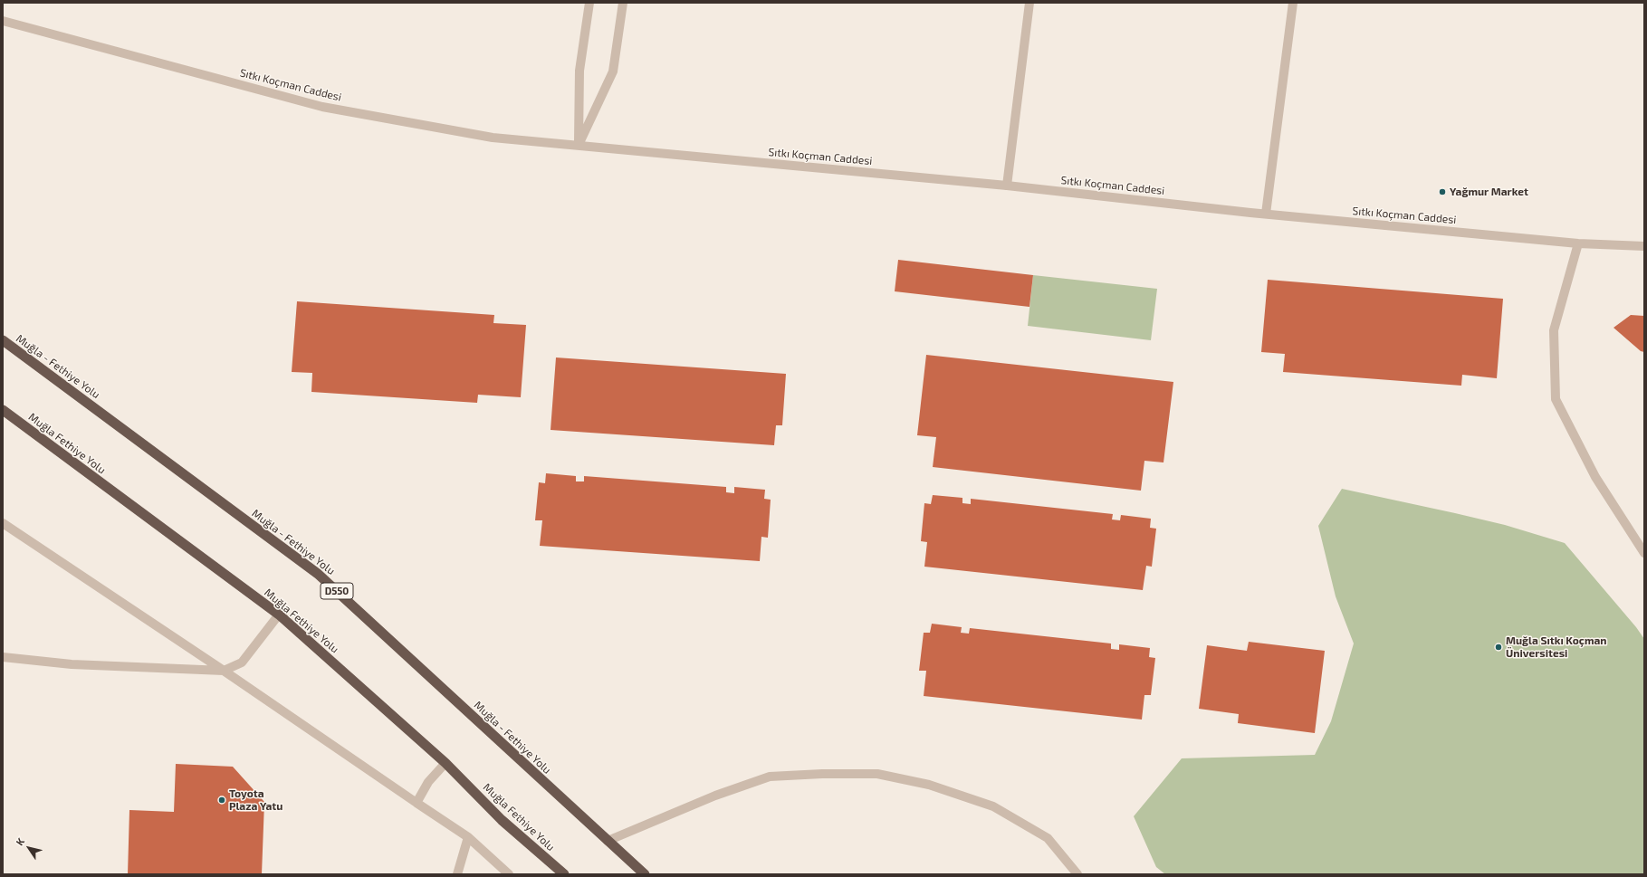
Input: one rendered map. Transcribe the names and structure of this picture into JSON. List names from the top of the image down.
{
  "streets": {
    "highway": ["Muğla - Fethiye Yolu", "Muğla Fethiye Yolu", "D550"],
    "street": ["Sıtkı Koçman Caddesi"]
  },
  "places": ["Yağmur Market", "Muğla Sıtkı Koçman Üniversitesi", "Toyota Plaza Yatu"],
  "north": "top left"
}
